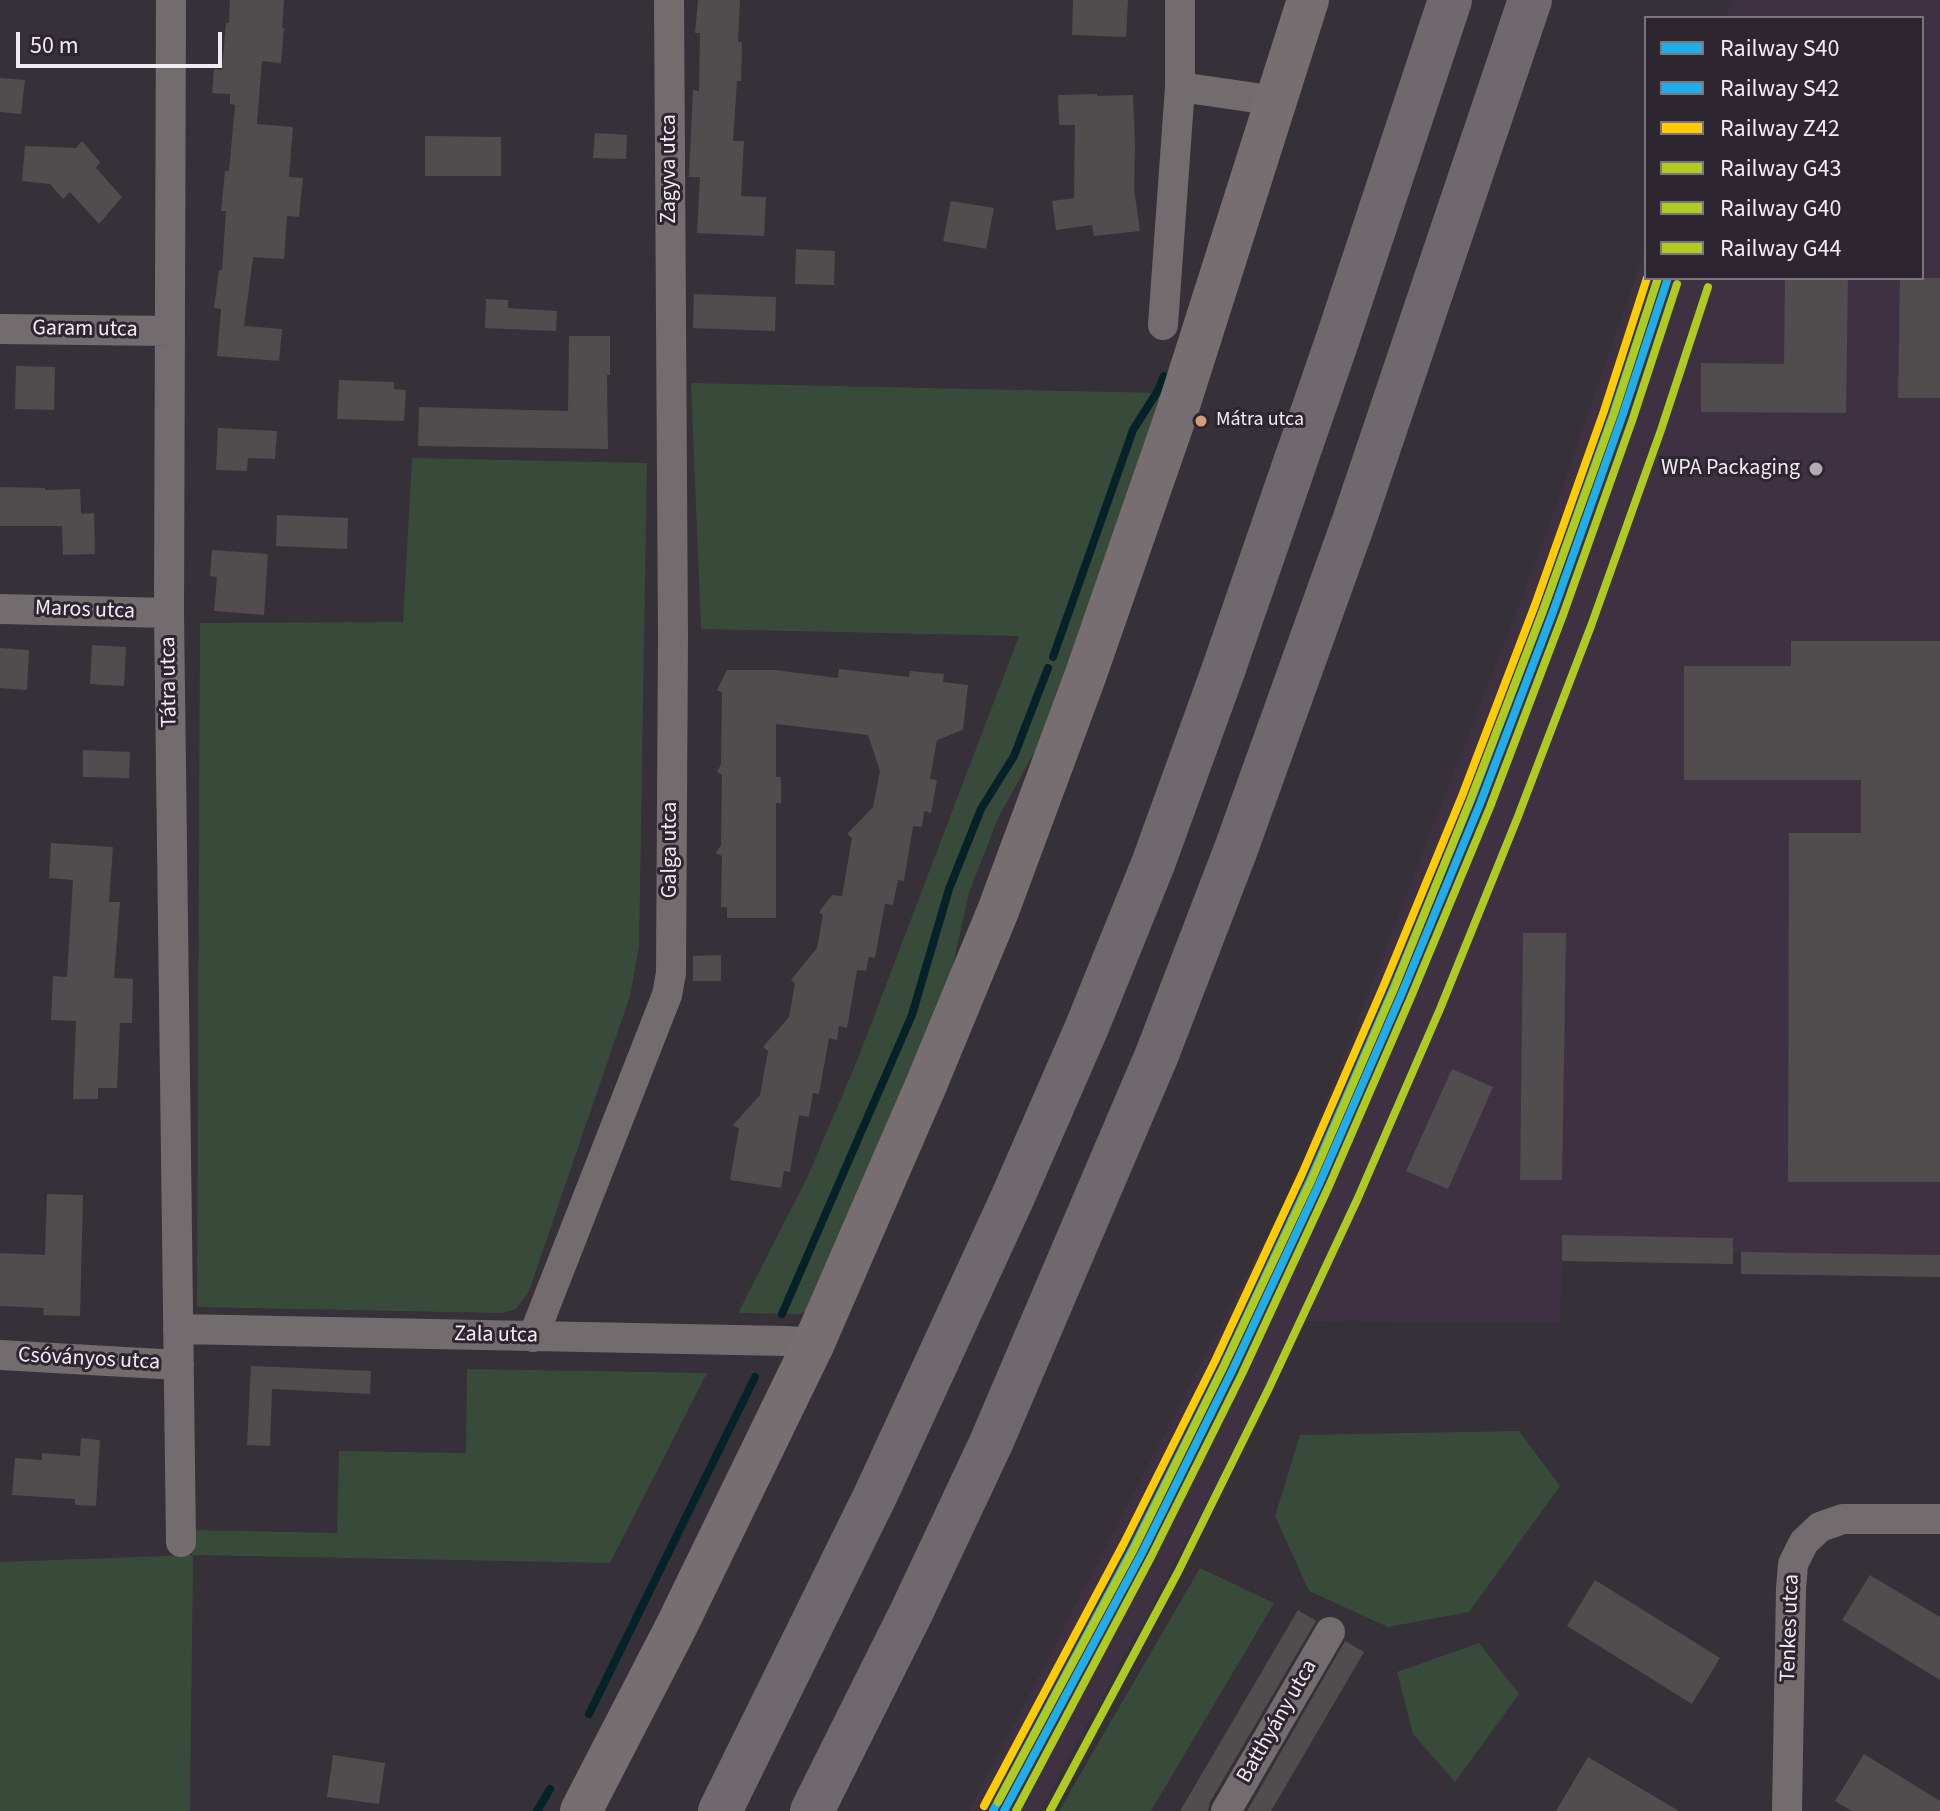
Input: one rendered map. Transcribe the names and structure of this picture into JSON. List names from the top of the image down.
{
  "streets": {
    "street": [
      "Zagyva utca",
      "Garam utca",
      "Maros utca",
      "Tátra utca",
      "Galga utca",
      "Zala utca",
      "Csóványos utca",
      "Tenkes utca",
      "Batthyány utca"
    ]
  },
  "crossings": [
    ["Zagyva utca", "Galga utca"],
    ["Garam utca", "Tátra utca"],
    ["Maros utca", "Tátra utca"],
    ["Tátra utca", "Zala utca"],
    ["Tátra utca", "Csóványos utca"],
    ["Galga utca", "Zala utca"]
  ],
  "places": ["Mátra utca", "WPA Packaging"],
  "lines": [
    "rail line S40",
    "rail line Z42",
    "rail line G40",
    "rail line S42",
    "rail line G43",
    "rail line G44"
  ],
  "legend": [
    "Railway S40",
    "Railway S42",
    "Railway Z42",
    "Railway G43",
    "Railway G40",
    "Railway G44"
  ],
  "scale_bar": "50 m"
}
